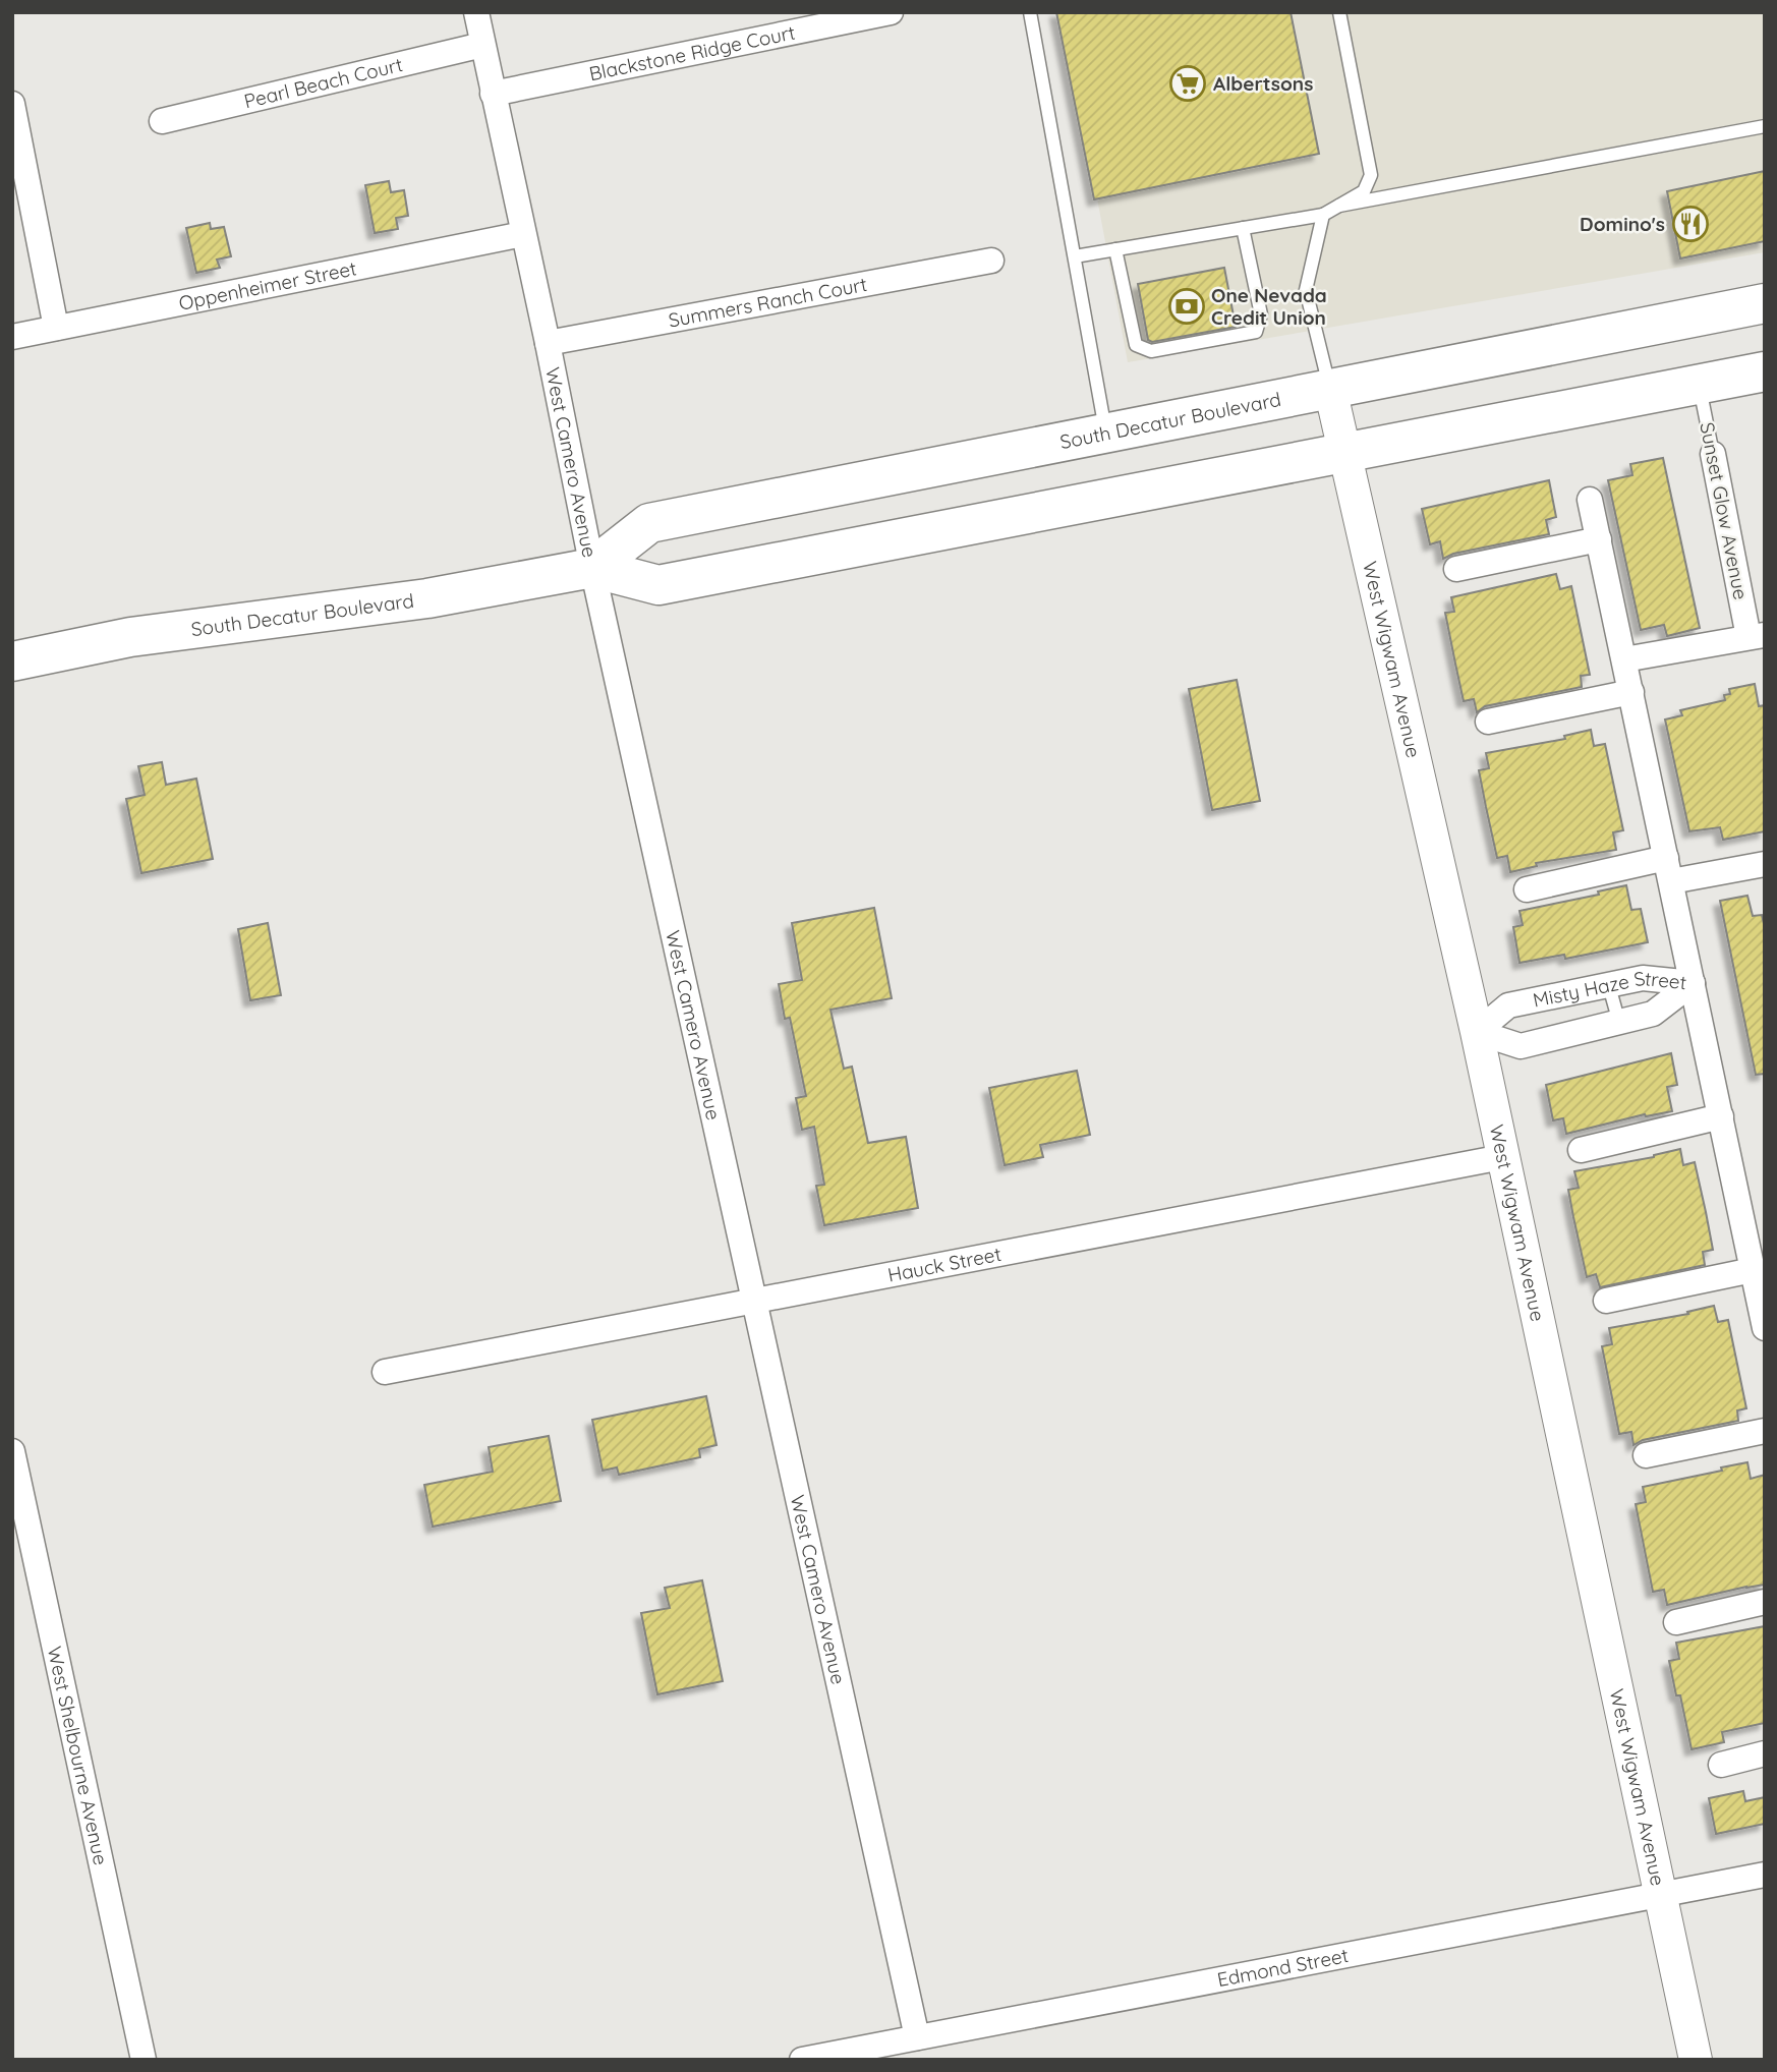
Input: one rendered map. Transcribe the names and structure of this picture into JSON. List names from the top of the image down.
{
  "streets": {
    "main road": ["South Decatur Boulevard"],
    "street": [
      "Blackstone Ridge Court",
      "Pearl Beach Court",
      "Oppenheimer Street",
      "Summers Ranch Court",
      "West Camero Avenue",
      "Sunset Glow Avenue",
      "West Wigwam Avenue",
      "Misty Haze Street",
      "Hauck Street",
      "West Shelbourne Avenue",
      "Edmond Street"
    ]
  },
  "crossings": [
    ["Blackstone Ridge Court", "West Camero Avenue"],
    ["Pearl Beach Court", "West Camero Avenue"],
    ["Oppenheimer Street", "West Camero Avenue"],
    ["Summers Ranch Court", "West Camero Avenue"],
    ["South Decatur Boulevard", "West Camero Avenue"],
    ["South Decatur Boulevard", "Sunset Glow Avenue"],
    ["South Decatur Boulevard", "West Wigwam Avenue"],
    ["West Camero Avenue", "Hauck Street"],
    ["West Camero Avenue", "Edmond Street"],
    ["West Wigwam Avenue", "Misty Haze Street"],
    ["West Wigwam Avenue", "Hauck Street"],
    ["West Wigwam Avenue", "Edmond Street"]
  ],
  "places": {
    "supermarket": ["Albertsons"],
    "restaurant": ["Domino's"],
    "bank": ["One Nevada Credit Union"]
  }
}
